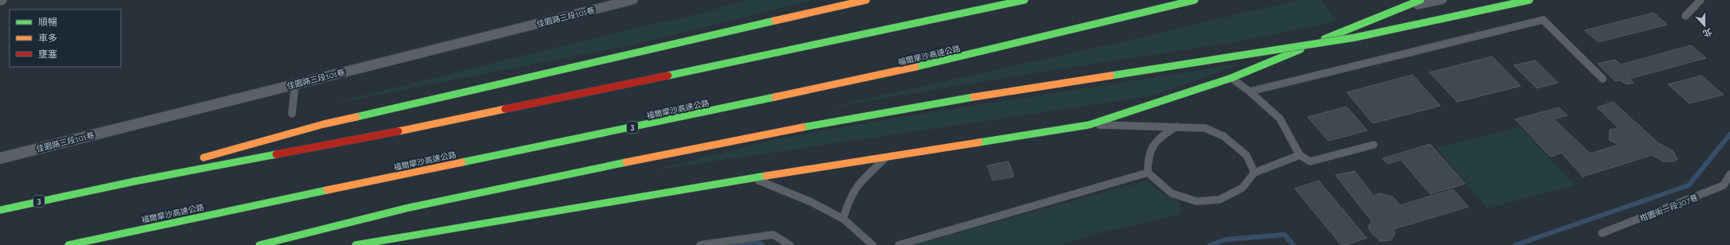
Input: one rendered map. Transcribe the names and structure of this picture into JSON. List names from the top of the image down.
{
  "streets": {
    "highway": ["福爾摩沙高速公路", "3"],
    "street": ["佳園路三段101巷"],
    "lane": ["柑園街一段307巷"]
  },
  "legend": ["順暢", "車多", "壅塞"],
  "north": "bottom"
}
